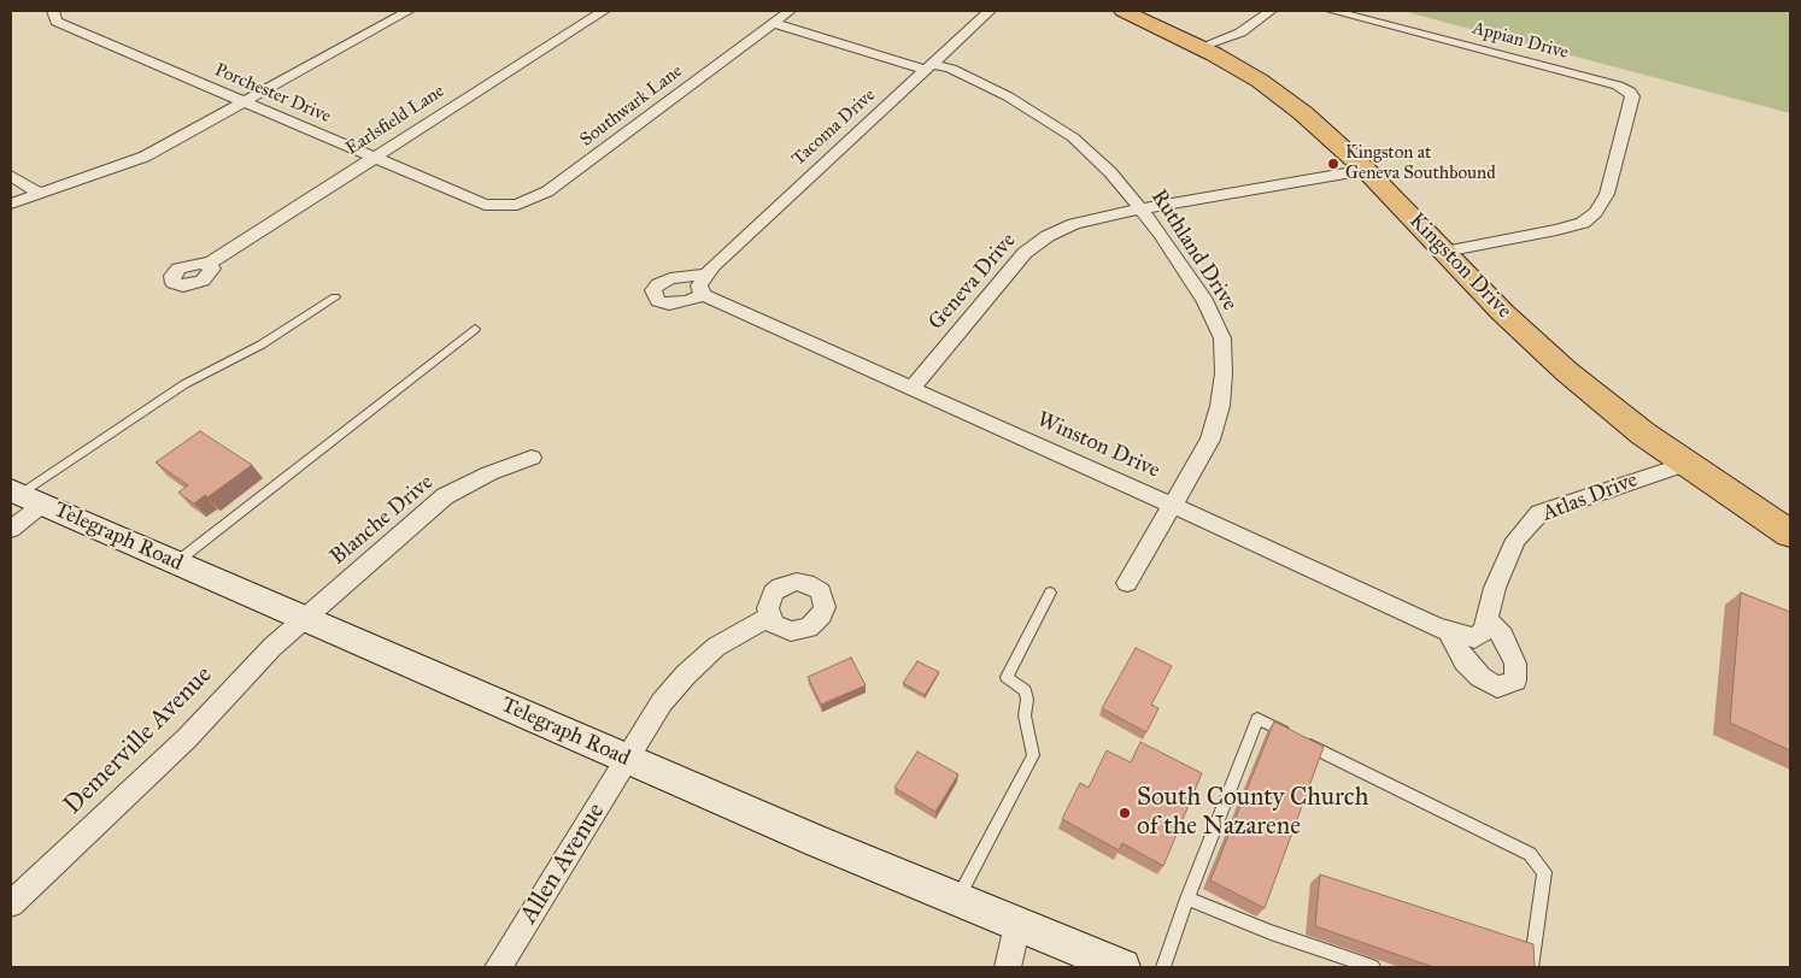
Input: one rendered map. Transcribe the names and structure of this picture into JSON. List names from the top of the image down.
{
  "streets": {
    "main road": ["Kingston Drive", "Telegraph Road"],
    "street": [
      "Appian Drive",
      "Porchester Drive",
      "Southwark Lane",
      "Earlsfield Lane",
      "Tacoma Drive",
      "Ruthland Drive",
      "Geneva Drive",
      "Winston Drive",
      "Atlas Drive",
      "Blanche Drive",
      "Demerville Avenue",
      "Allen Avenue"
    ]
  },
  "crossings": [
    ["Porchester Drive", "Southwark Lane"],
    ["Porchester Drive", "Earlsfield Lane"],
    ["Southwark Lane", "Ruthland Drive"],
    ["Tacoma Drive", "Ruthland Drive"],
    ["Ruthland Drive", "Geneva Drive"],
    ["Ruthland Drive", "Winston Drive"],
    ["Kingston Drive", "Geneva Drive"],
    ["Kingston Drive", "Atlas Drive"],
    ["Geneva Drive", "Winston Drive"],
    ["Winston Drive", "Atlas Drive"],
    ["Blanche Drive", "Telegraph Road"],
    ["Blanche Drive", "Demerville Avenue"],
    ["Telegraph Road", "Demerville Avenue"],
    ["Telegraph Road", "Allen Avenue"]
  ],
  "places": ["Kingston at Geneva Southbound", "South County Church of the Nazarene"]
}
